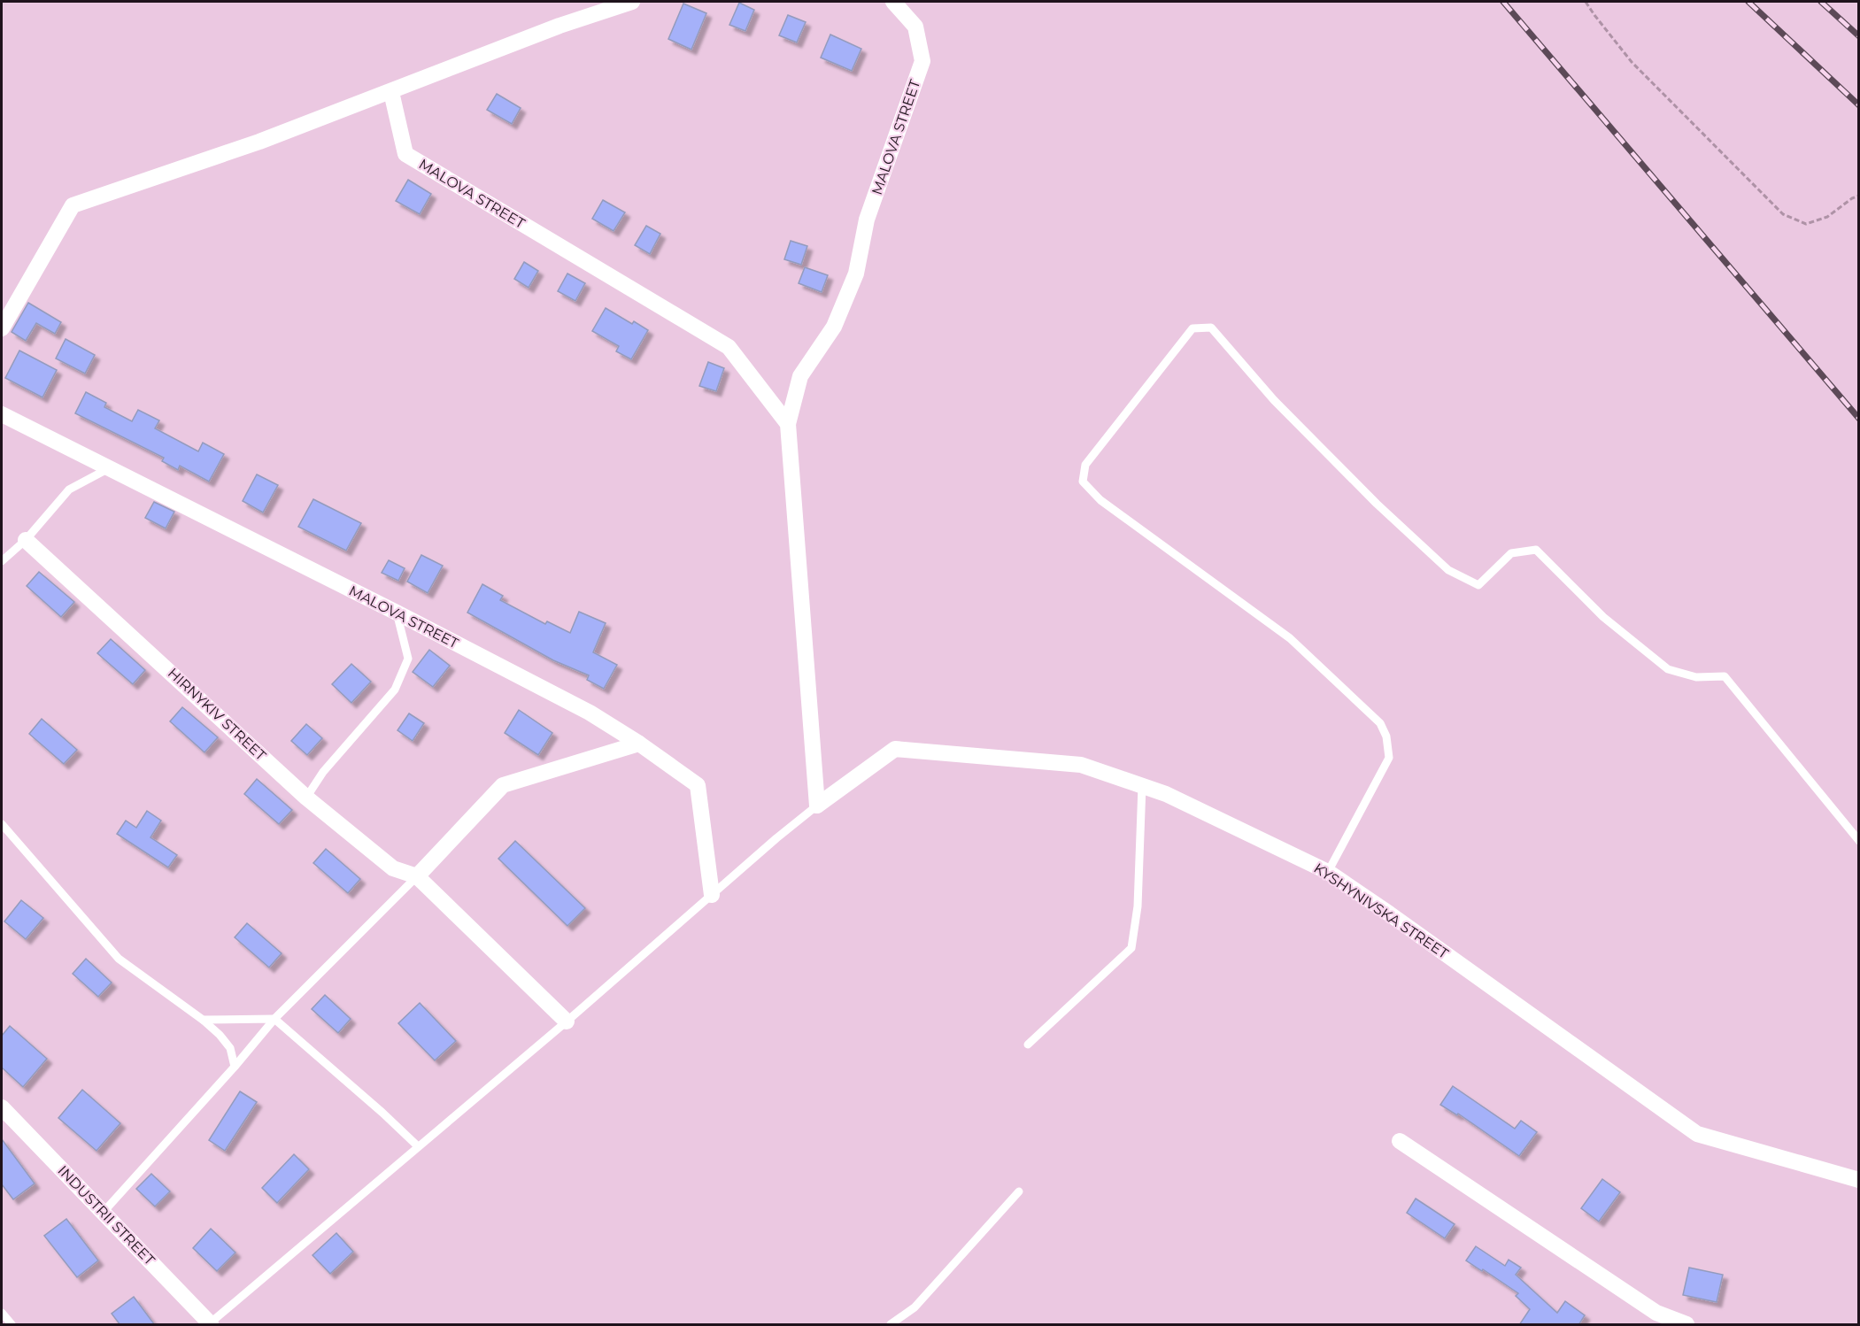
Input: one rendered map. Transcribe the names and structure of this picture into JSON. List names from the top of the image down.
{
  "streets": {
    "street": [
      "MALOVA STREET",
      "HIRNYKIV STREET",
      "KYSHYNIVSKA STREET",
      "INDUSTRII STREET"
    ]
  },
  "crossings": [
    ["MALOVA STREET", "KYSHYNIVSKA STREET"]
  ]
}
